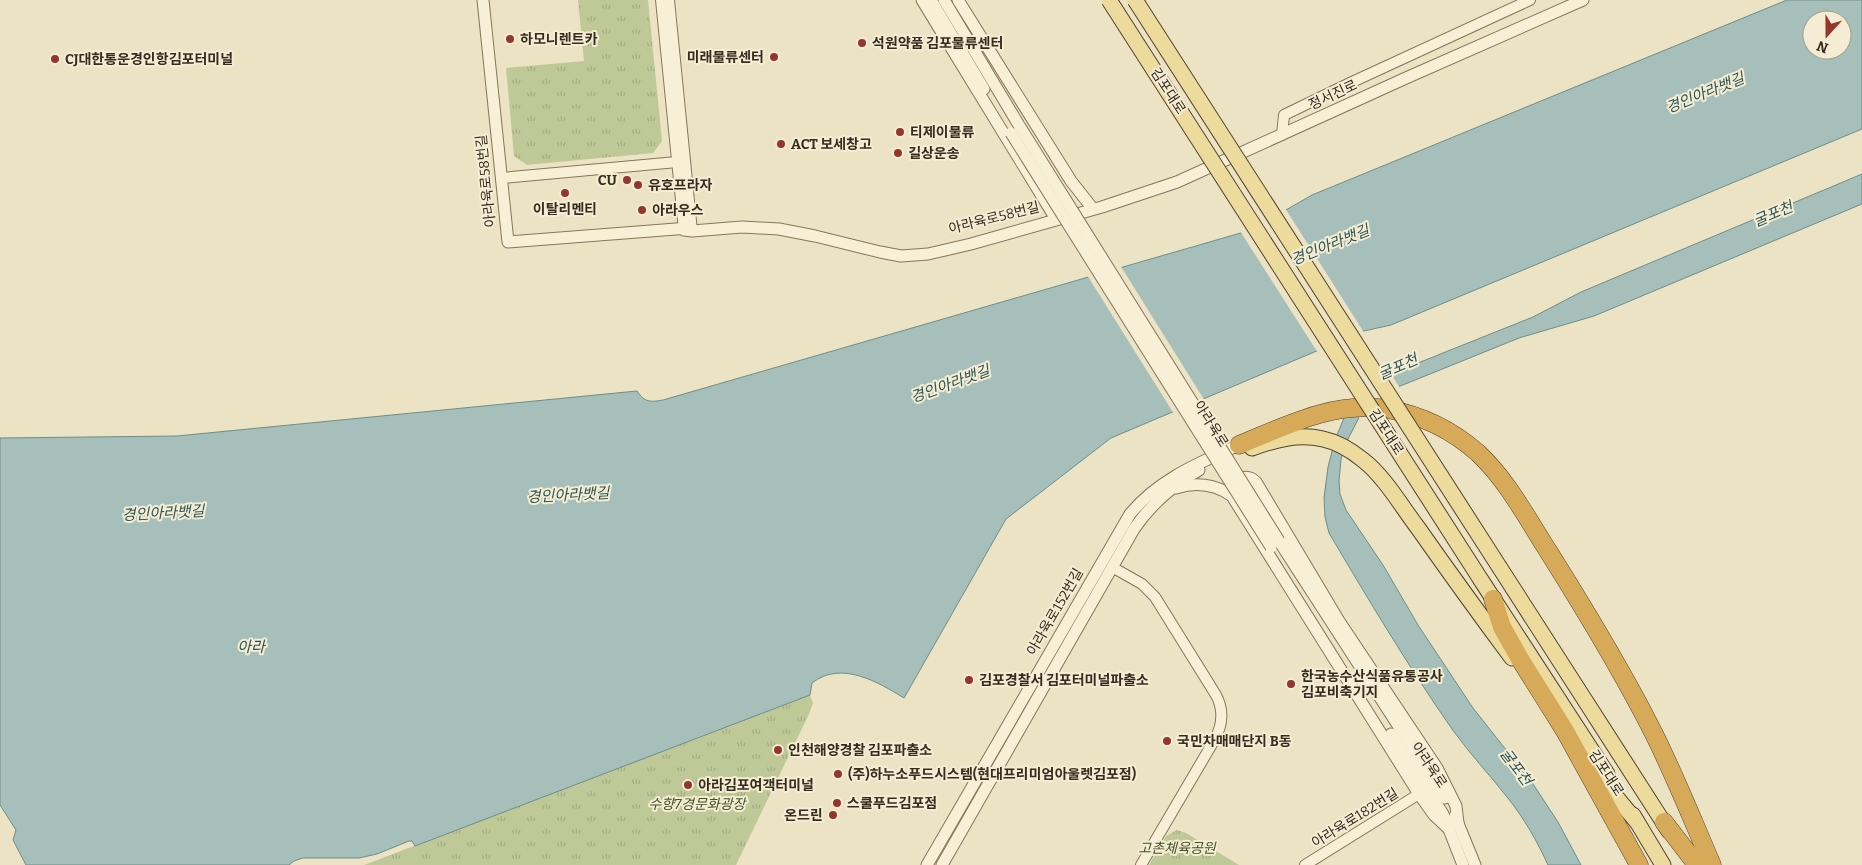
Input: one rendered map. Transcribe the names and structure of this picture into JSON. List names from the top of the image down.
{
  "streets": {
    "main road": ["김포대로"],
    "street": [
      "정서진로",
      "아라육로58번길",
      "아라육로",
      "아라육로152번길",
      "아라육로182번길"
    ]
  },
  "crossings": [
    ["정서진로", "아라육로58번길"]
  ],
  "water": ["경인아라뱃길", "굴포천", "아라"],
  "parks": ["수향7경문화광장", "고촌체육공원"],
  "places": [
    "하모니렌트카",
    "석원약품 김포물류센터",
    "미래물류센터",
    "CJ대한통운경인항김포터미널",
    "티제이물류",
    "ACT 보세창고",
    "길상운송",
    "CU",
    "유호프라자",
    "이탈리멘티",
    "아라우스",
    "김포경찰서 김포터미널파출소",
    "한국농수산식품유통공사 김포비축기지",
    "국민차매매단지 B동",
    "인천해양경찰 김포파출소",
    "(주)하누소푸드시스템(현대프리미엄아울렛김포점)",
    "아라김포여객터미널",
    "스쿨푸드김포점",
    "온드린"
  ],
  "north": "bottom"
}
